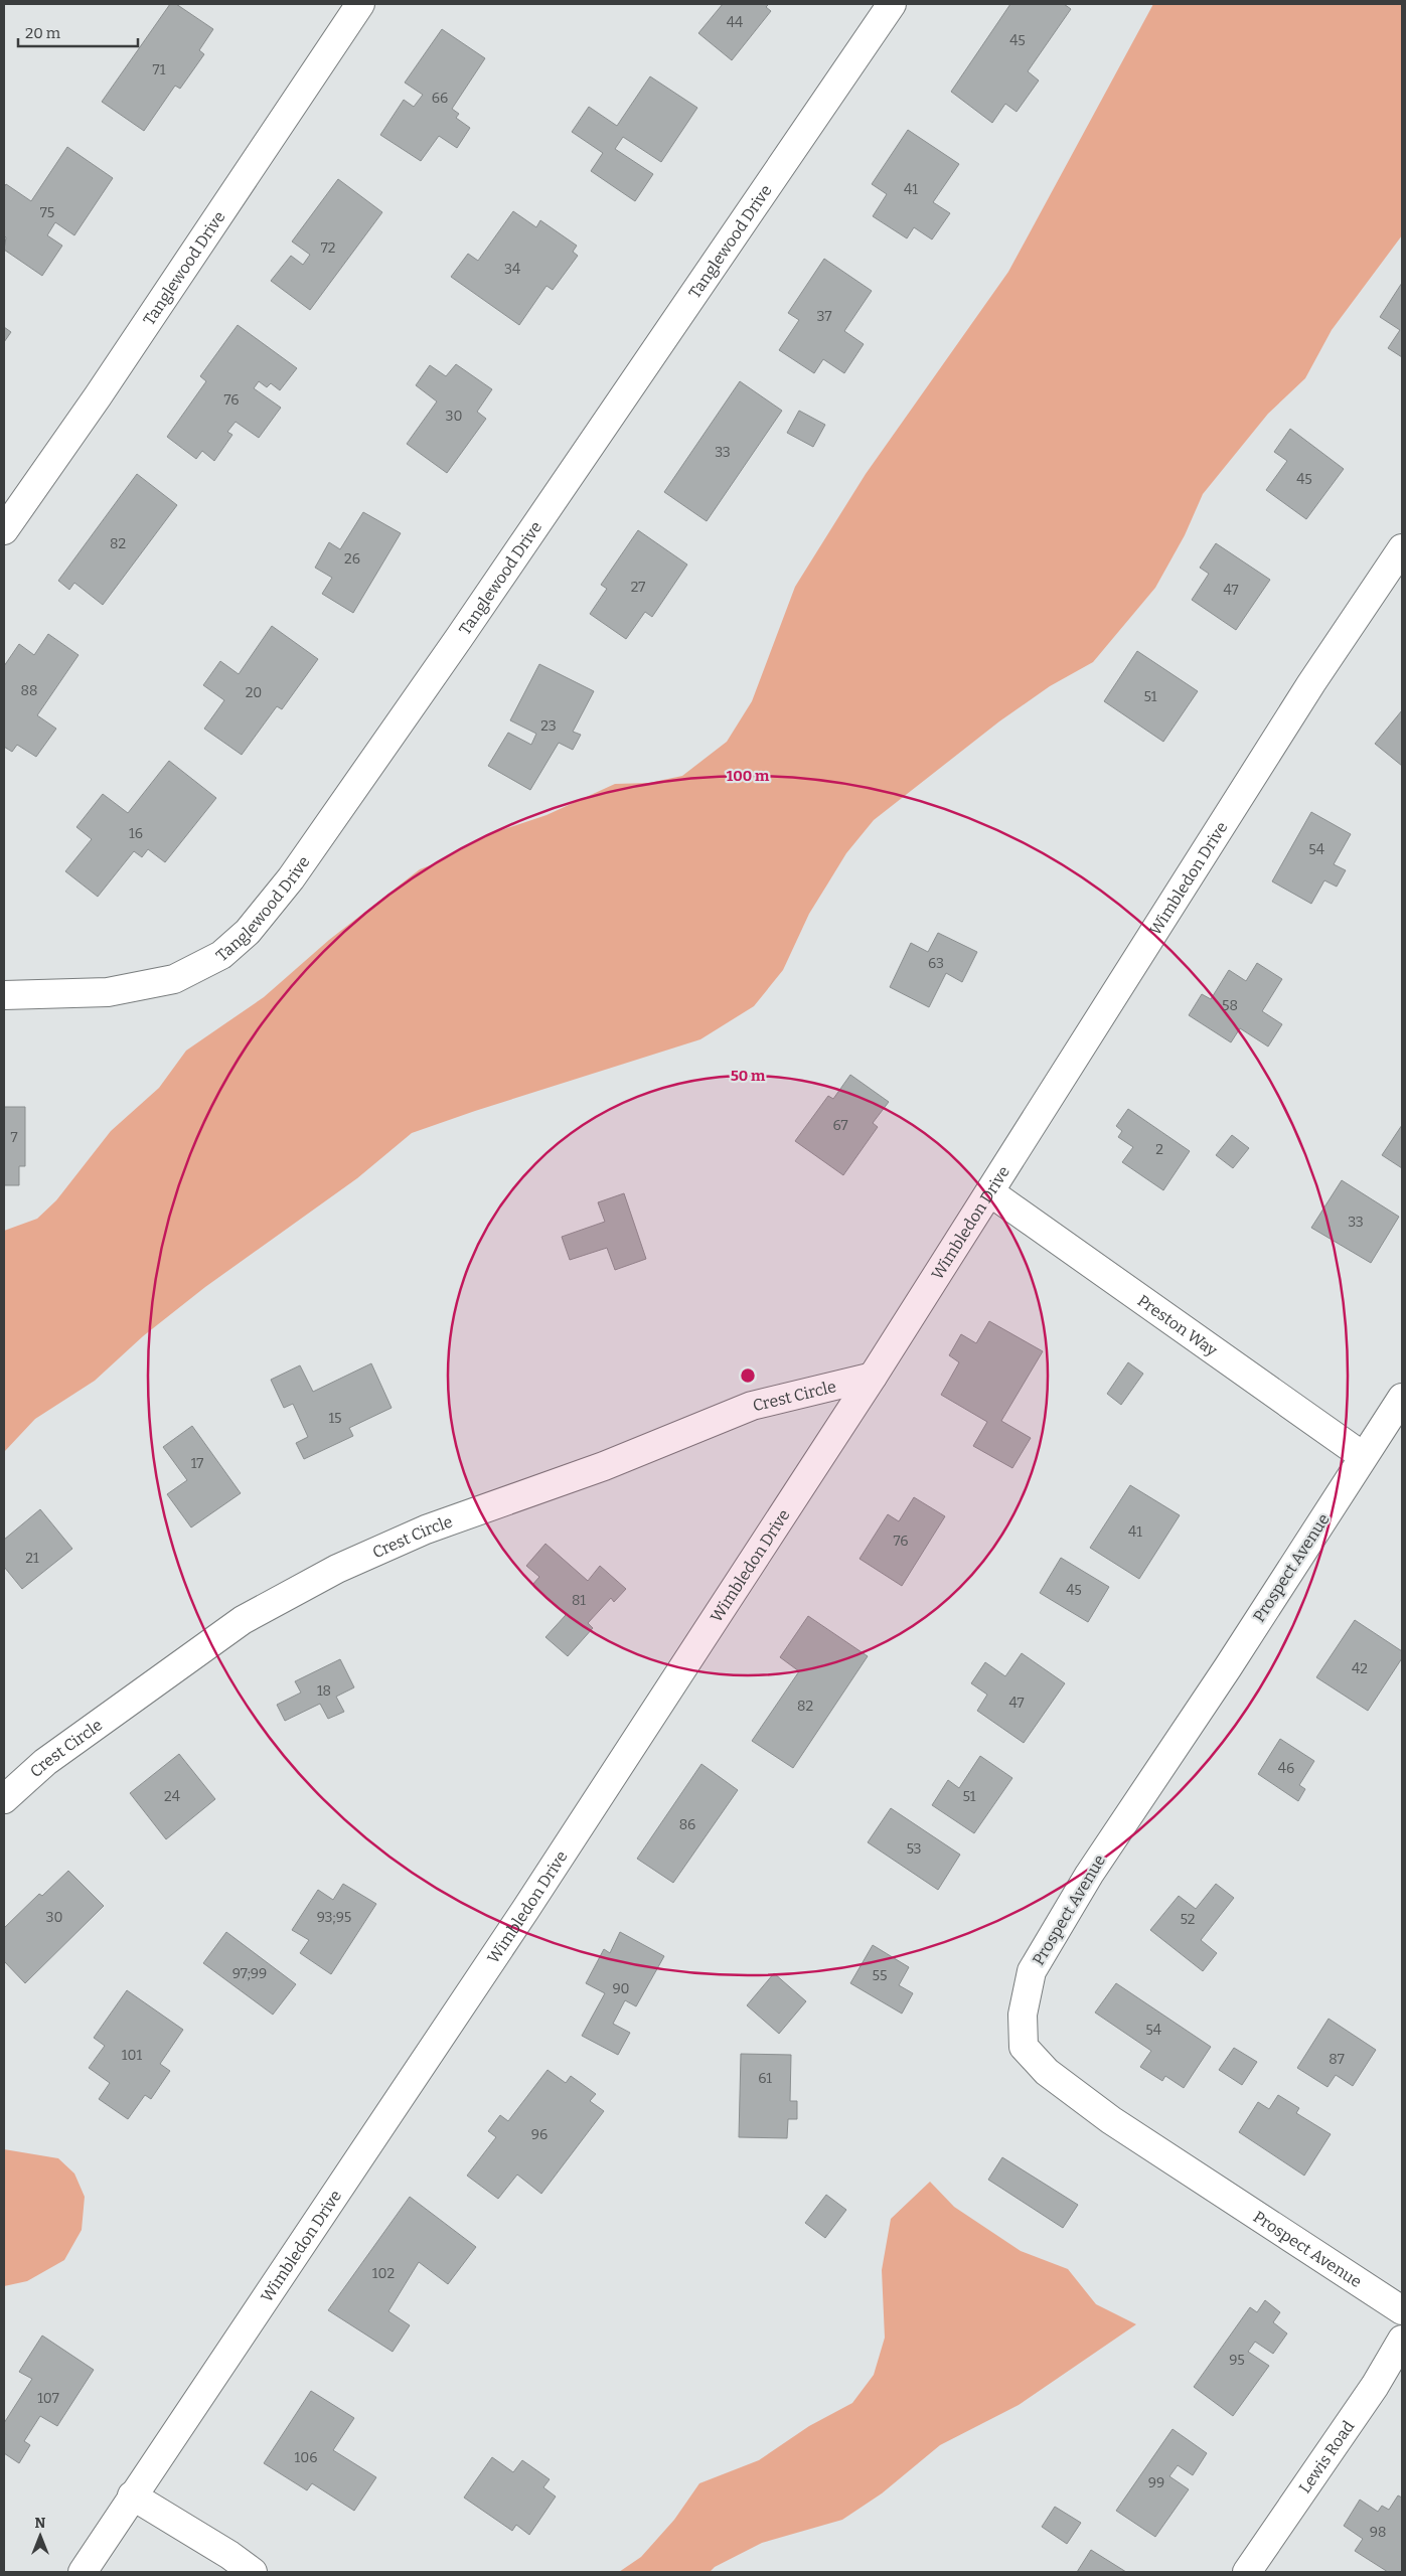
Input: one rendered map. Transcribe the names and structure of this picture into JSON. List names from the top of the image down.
{
  "streets": {
    "street": [
      "Tanglewood Drive",
      "Wimbledon Drive",
      "Preston Way",
      "Crest Circle",
      "Prospect Avenue",
      "Lewis Road"
    ]
  },
  "crossings": [
    ["Wimbledon Drive", "Preston Way"],
    ["Wimbledon Drive", "Crest Circle"],
    ["Preston Way", "Prospect Avenue"]
  ],
  "house_numbers": [
    "44",
    "45",
    "71",
    "66",
    "41",
    "75",
    "72",
    "34",
    "37",
    "76",
    "30",
    "33",
    "45",
    "82",
    "26",
    "27",
    "47",
    "88",
    "20",
    "51",
    "23",
    "16",
    "54",
    "63",
    "58",
    "67",
    "7",
    "2",
    "33",
    "15",
    "17",
    "41",
    "76",
    "21",
    "45",
    "81",
    "42",
    "18",
    "47",
    "82",
    "46",
    "24",
    "51",
    "86",
    "53",
    "30",
    "93;95",
    "52",
    "97;99",
    "55",
    "90",
    "54",
    "101",
    "87",
    "61",
    "96",
    "102",
    "95",
    "107",
    "106",
    "99",
    "98"
  ],
  "scale_bar": "20 m",
  "north": "top",
  "rings": ["100 m", "50 m"]
}
